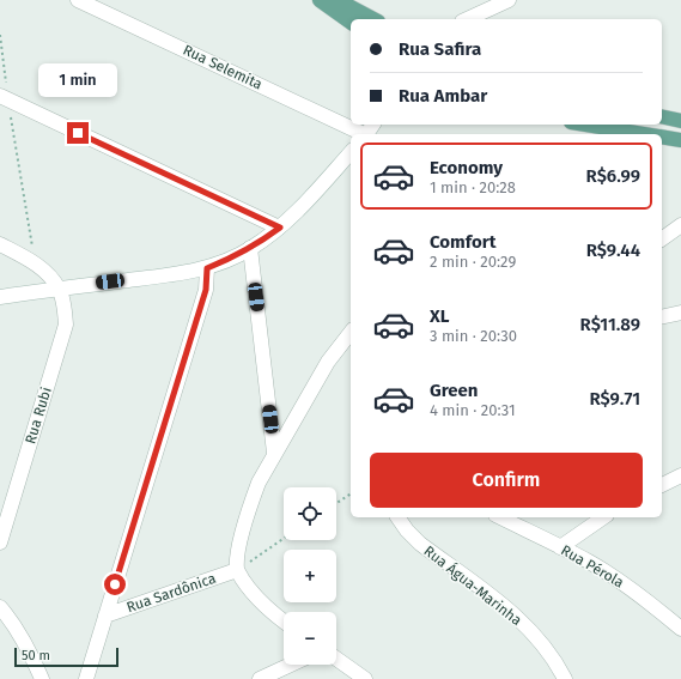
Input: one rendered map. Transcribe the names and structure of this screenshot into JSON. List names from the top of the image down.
{
  "streets": {
    "street": [
      "Rua Selemita",
      "Rua Rubi",
      "Rua Pérola",
      "Rua Água-Marinha",
      "Rua Sardônica"
    ]
  },
  "scale_bar": "50 m",
  "page": {
    "banner": ["Rua Safira", "Rua Ambar"],
    "bubble": "1 min",
    "list": [
      {
        "name": "Economy",
        "note": "1 min · 20:28",
        "value": "R$6.99"
      },
      {
        "name": "Comfort",
        "note": "2 min · 20:29",
        "value": "R$9.44"
      },
      {
        "name": "XL",
        "note": "3 min · 20:30",
        "value": "R$11.89"
      },
      {
        "name": "Green",
        "note": "4 min · 20:31",
        "value": "R$9.71"
      }
    ],
    "buttons": "Confirm",
    "map_buttons": ["+", "−"],
    "scale": "50 m"
  }
}
